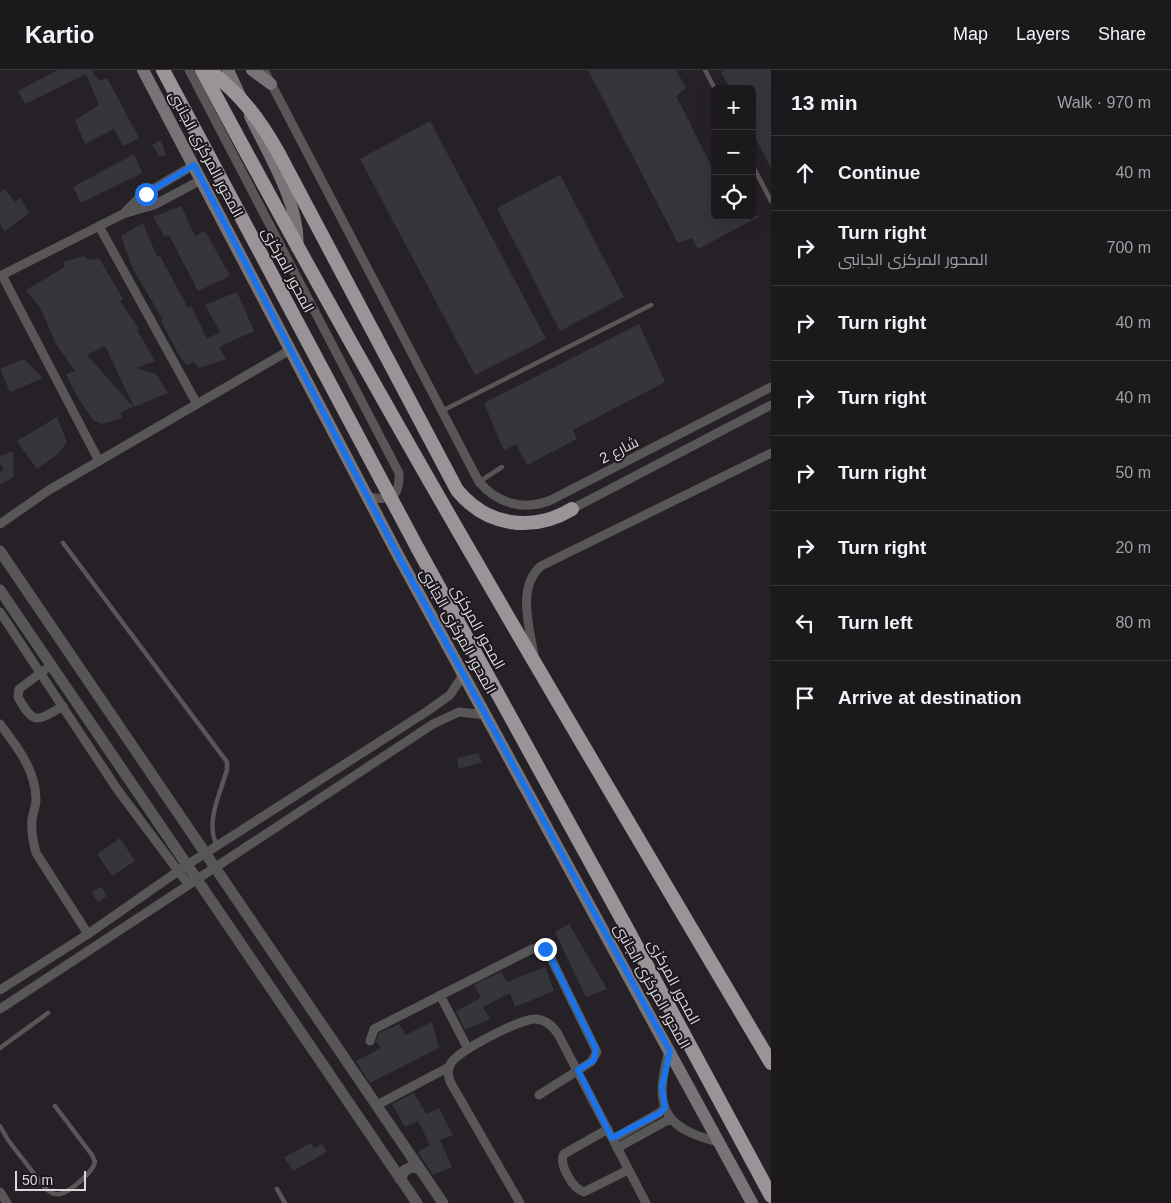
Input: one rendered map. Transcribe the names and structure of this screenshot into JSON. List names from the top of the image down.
{
  "streets": {
    "highway": ["المحور المركزى"],
    "main road": ["المحور المركزى الجانبى"],
    "street": ["شارع 2"]
  },
  "scale_bar": "50 m",
  "page": {
    "header": "Kartio",
    "nav": ["Map", "Layers", "Share"],
    "heading": ["13 min", "Walk · 970 m"],
    "map_buttons": ["+", "−"],
    "list": [
      ["Continue", "40 m"],
      ["Turn right", "المحور المركزى الجانبى", "700 m"],
      ["Turn right", "40 m"],
      ["Turn right", "40 m"],
      ["Turn right", "50 m"],
      ["Turn right", "20 m"],
      ["Turn left", "80 m"],
      "Arrive at destination"
    ],
    "scale": "50 m"
  }
}
